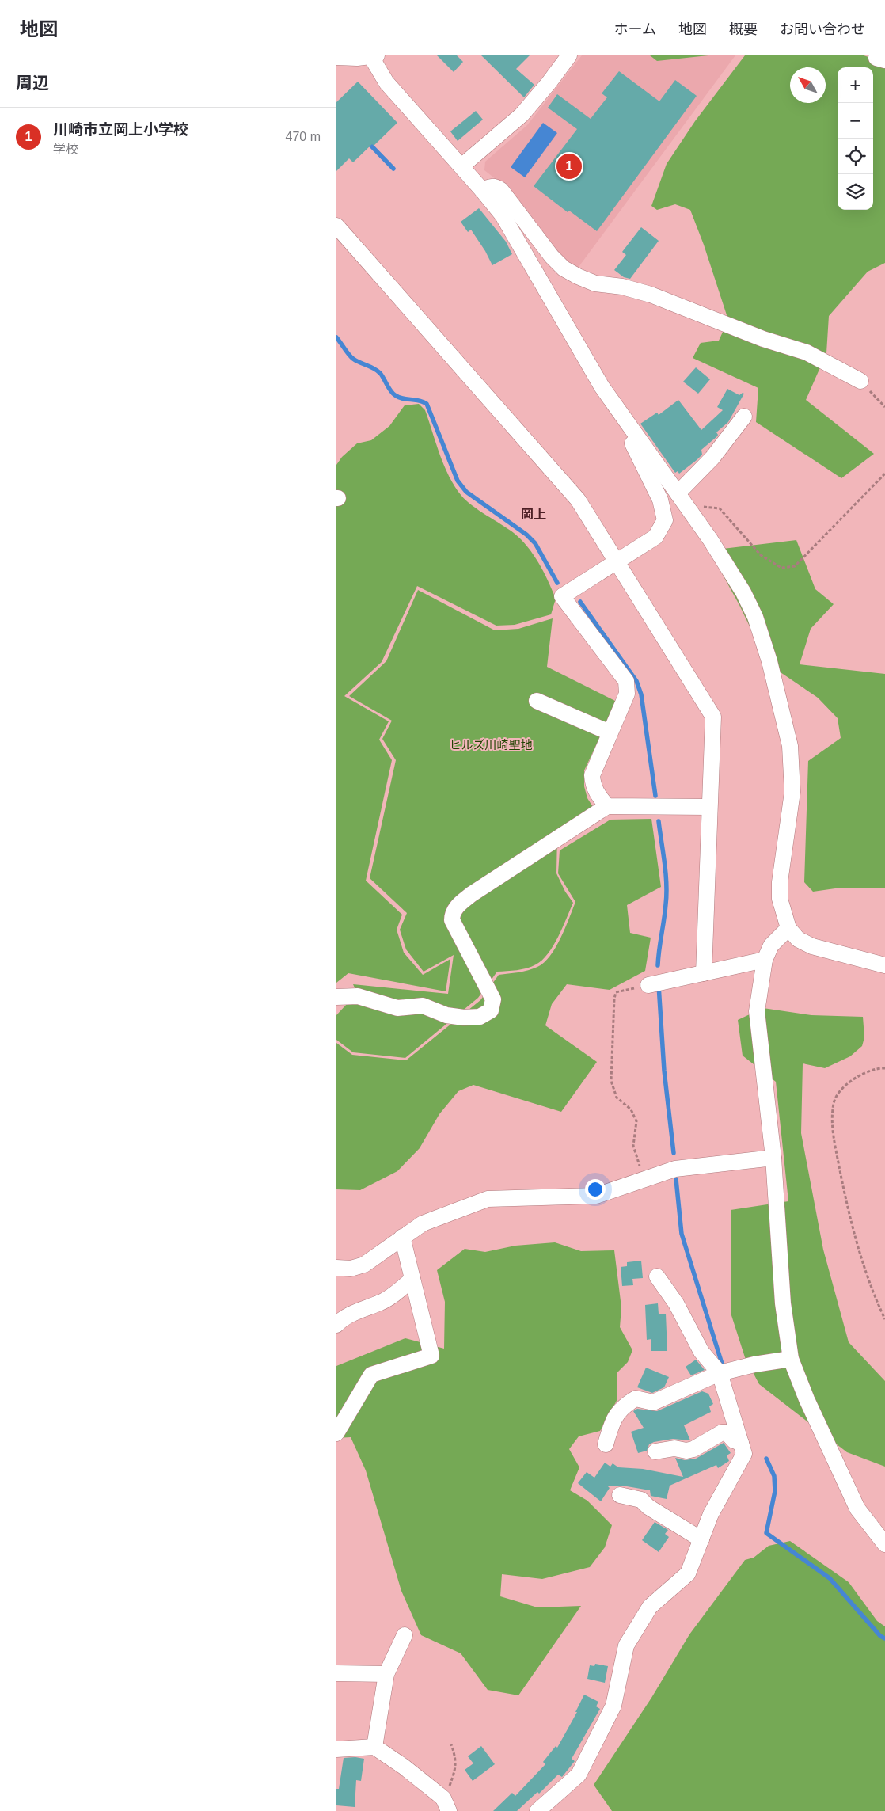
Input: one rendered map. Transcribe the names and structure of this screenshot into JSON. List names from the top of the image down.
{
  "districts": ["岡上"],
  "parks": ["ヒルズ川崎聖地"],
  "north": "top left",
  "page": {
    "header": "地図",
    "nav": [
      "ホーム",
      "地図",
      "概要",
      "お問い合わせ"
    ],
    "heading": "周辺",
    "map_buttons": ["+", "−"],
    "list": [
      {
        "mark": "1",
        "name": "川崎市立岡上小学校",
        "note": "学校",
        "value": "470 m"
      }
    ],
    "pins": "1"
  }
}
